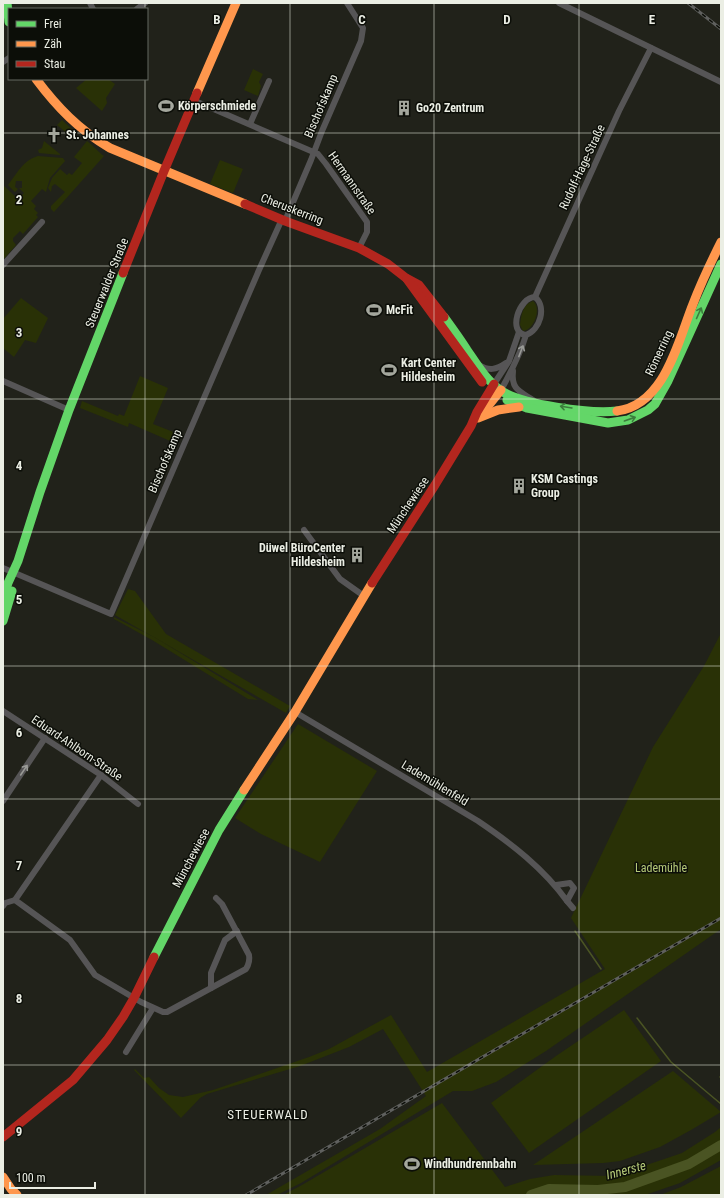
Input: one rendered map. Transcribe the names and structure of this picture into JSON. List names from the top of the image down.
{
  "streets": {
    "main road": [
      "Cheruskerring",
      "Steuerwalder Straße",
      "Römerring",
      "Münchewiese"
    ],
    "street": [
      "Bischofskamp",
      "Rudolf-Hage-Straße",
      "Hermannstraße",
      "Eduard-Ahlborn-Straße",
      "Lademühlenfeld"
    ]
  },
  "crossings": [
    ["Bischofskamp", "Hermannstraße"],
    ["Bischofskamp", "Cheruskerring"],
    ["Bischofskamp", "Steuerwalder Straße"],
    ["Hermannstraße", "Cheruskerring"],
    ["Hermannstraße", "Steuerwalder Straße"],
    ["Cheruskerring", "Steuerwalder Straße"],
    ["Cheruskerring", "Römerring"],
    ["Cheruskerring", "Münchewiese"],
    ["Römerring", "Münchewiese"],
    ["Münchewiese", "Lademühlenfeld"]
  ],
  "districts": ["STEUERWALD"],
  "water": ["Innerste"],
  "parks": ["Lademühle"],
  "places": {
    "sports": [
      "Körperschmiede",
      "McFit",
      "Kart Center Hildesheim",
      "Windhundrennbahn"
    ],
    "building": ["Go20 Zentrum", "KSM Castings Group", "Düwel BüroCenter Hildesheim"],
    "church": ["St. Johannes"]
  },
  "legend": ["Frei", "Zäh", "Stau"],
  "scale_bar": "100 m",
  "grid": {
    "columns": [
      "B",
      "C",
      "D",
      "E"
    ],
    "rows": [
      "2",
      "3",
      "4",
      "5",
      "6",
      "7",
      "8",
      "9"
    ]
  }
}
